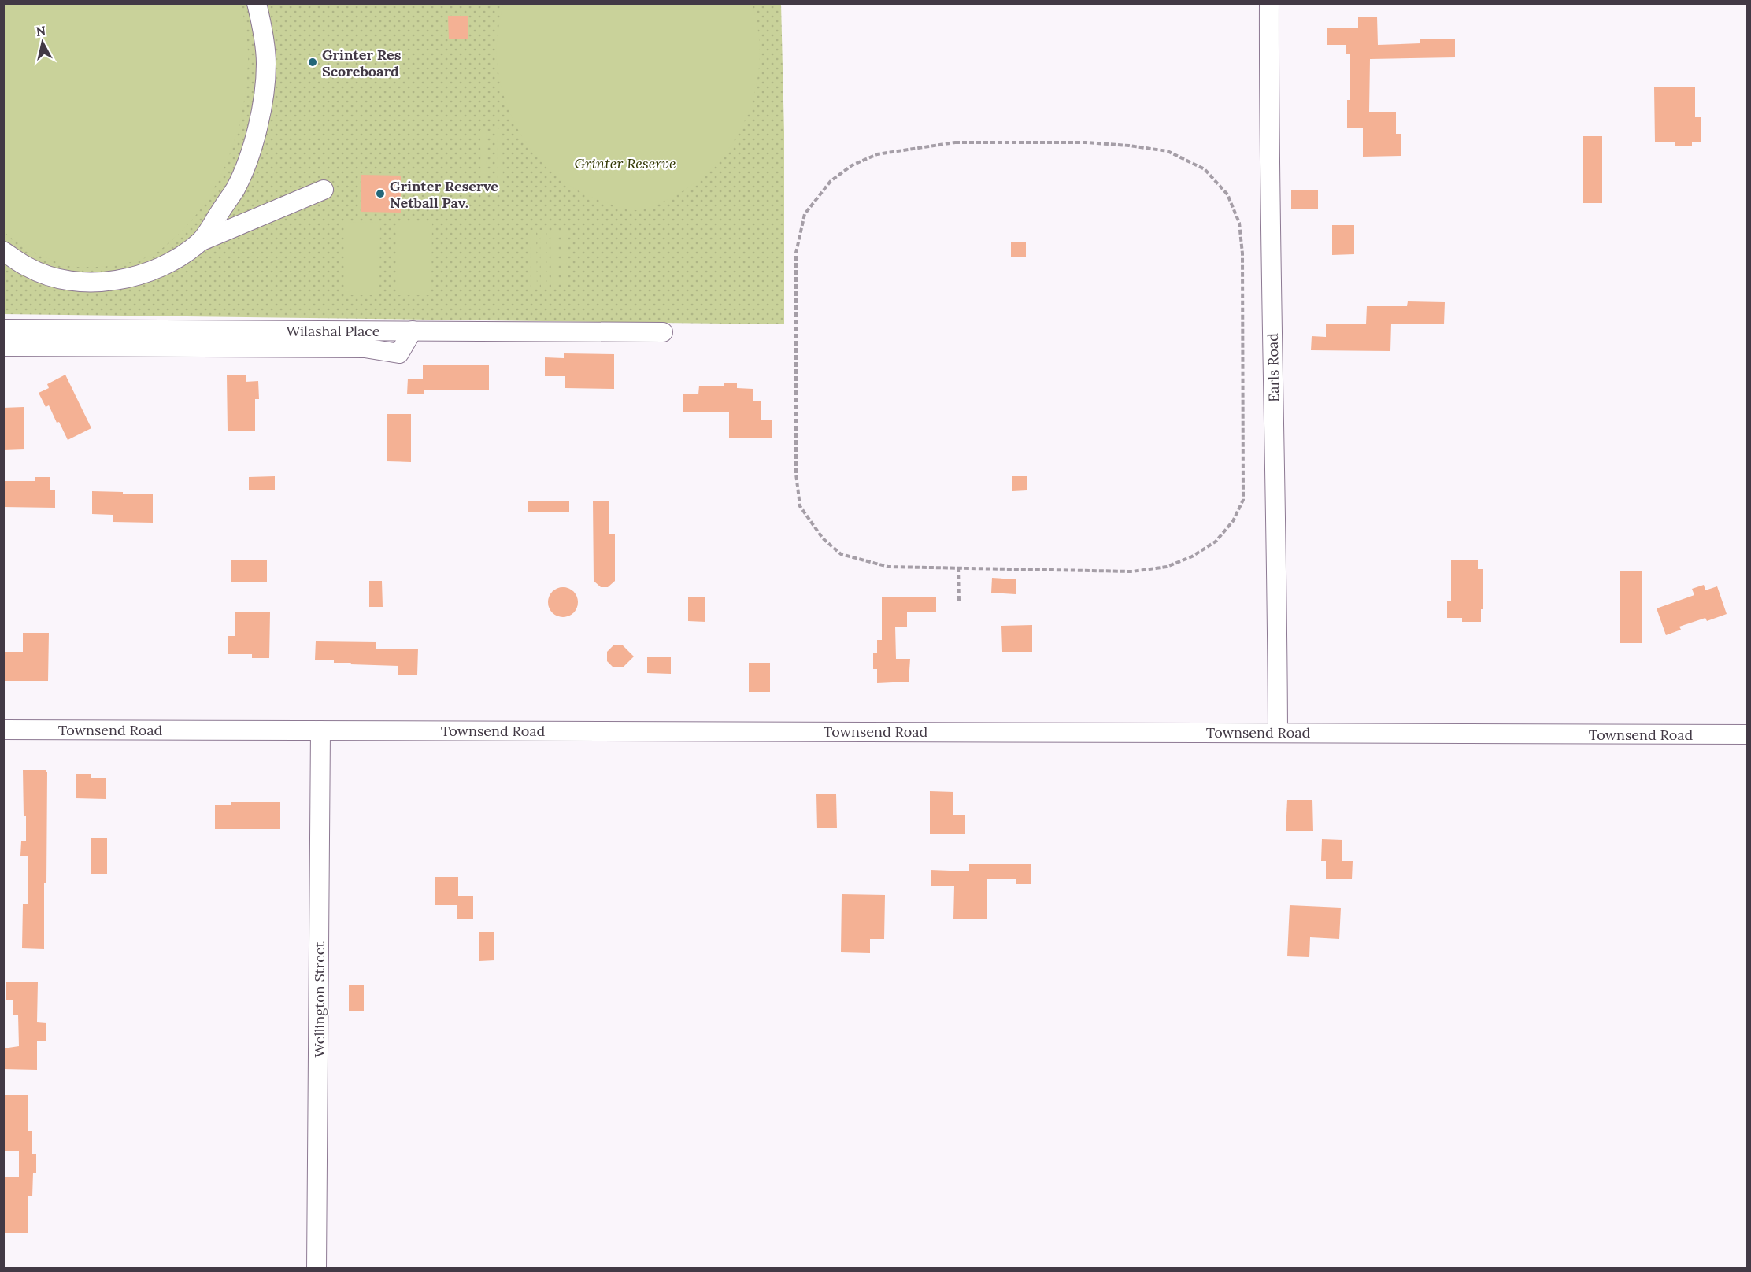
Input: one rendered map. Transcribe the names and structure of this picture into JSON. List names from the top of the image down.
{
  "streets": {
    "street": [
      "Wilashal Place",
      "Earls Road",
      "Townsend Road",
      "Wellington Street"
    ]
  },
  "crossings": [
    ["Earls Road", "Townsend Road"],
    ["Townsend Road", "Wellington Street"]
  ],
  "parks": ["Grinter Reserve"],
  "places": ["Grinter Res Scoreboard", "Grinter Reserve Netball Pav."],
  "north": "top"
}
